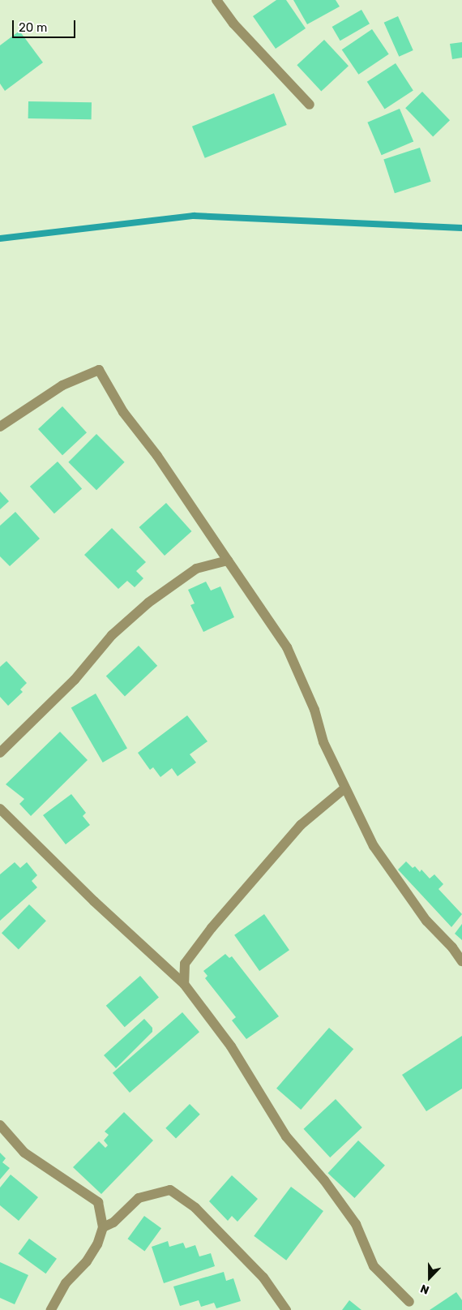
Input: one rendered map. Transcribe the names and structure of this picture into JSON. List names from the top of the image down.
{
  "scale_bar": "20 m",
  "north": "bottom"
}
